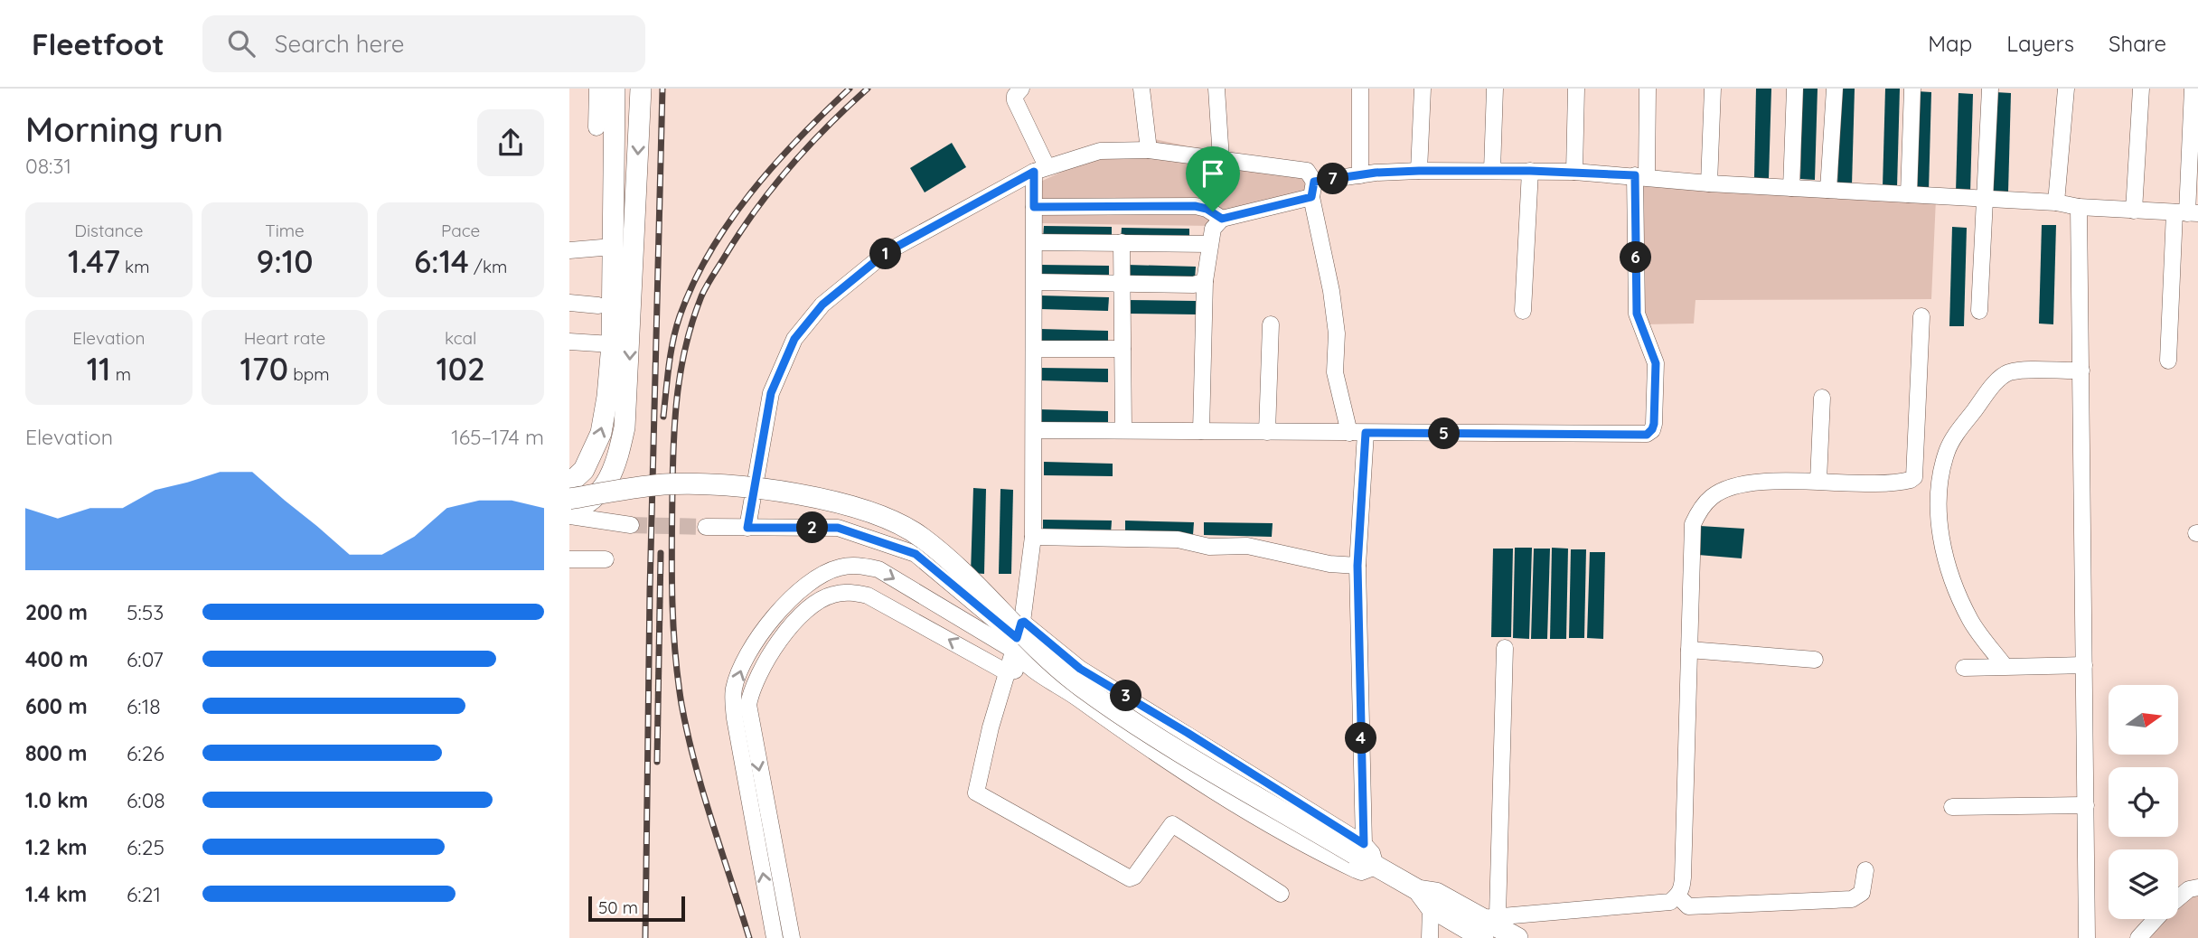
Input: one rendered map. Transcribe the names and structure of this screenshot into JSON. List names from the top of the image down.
{
  "scale_bar": "50 m",
  "north": "right",
  "page": {
    "header": "Fleetfoot",
    "search": "Search here",
    "nav": ["Map", "Layers", "Share"],
    "heading": ["Morning run", "08:31"],
    "pins": [
      "7",
      "1",
      "6",
      "5",
      "2",
      "3",
      "4"
    ],
    "stats": [
      ["Distance", "1.47 km"],
      ["Time", "9:10"],
      ["Pace", "6:14 /km"],
      ["Elevation", "11 m"],
      ["Heart rate", "170 bpm"],
      ["kcal", "102"]
    ],
    "chart": ["Elevation", "165–174 m"],
    "list": [
      {
        "name": "200 m",
        "note": "5:53"
      },
      {
        "name": "400 m",
        "note": "6:07"
      },
      {
        "name": "600 m",
        "note": "6:18"
      },
      {
        "name": "800 m",
        "note": "6:26"
      },
      {
        "name": "1.0 km",
        "note": "6:08"
      },
      {
        "name": "1.2 km",
        "note": "6:25"
      },
      {
        "name": "1.4 km",
        "note": "6:21"
      }
    ],
    "scale": "50 m"
  }
}
